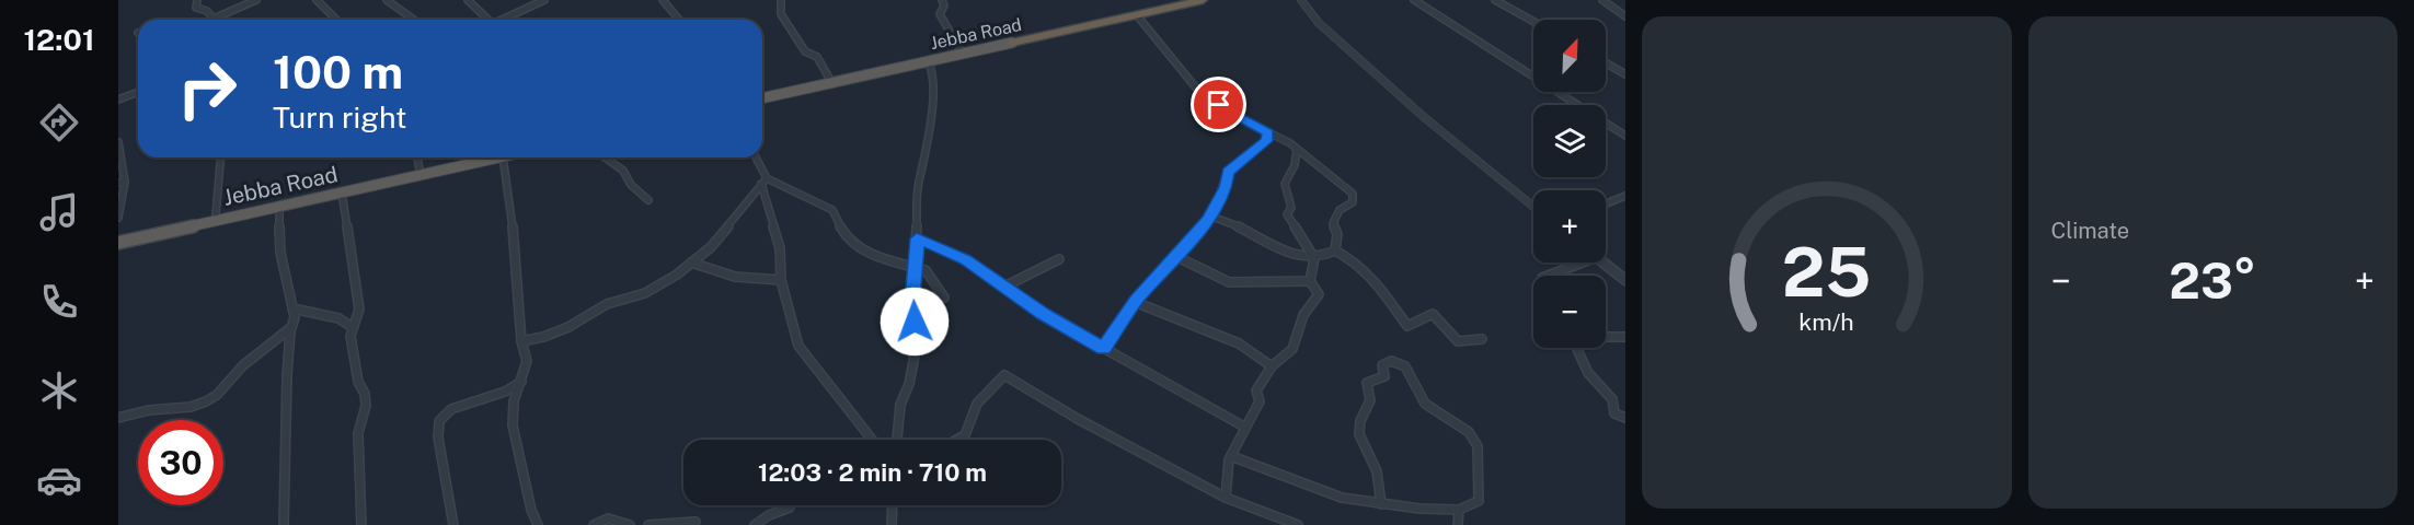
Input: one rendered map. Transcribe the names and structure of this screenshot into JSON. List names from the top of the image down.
{
  "streets": {
    "highway": ["Jebba Road"]
  },
  "north": "top right",
  "page": {
    "tabs": "12:01",
    "tile": "Climate",
    "map_buttons": ["+", "−"],
    "turn": ["100 m", "Turn right"],
    "heat": ["−", "23°", "+"],
    "limit": "30",
    "trip": "12:03 · 2 min · 710 m",
    "gauge": ["25", "km/h"]
  }
}
